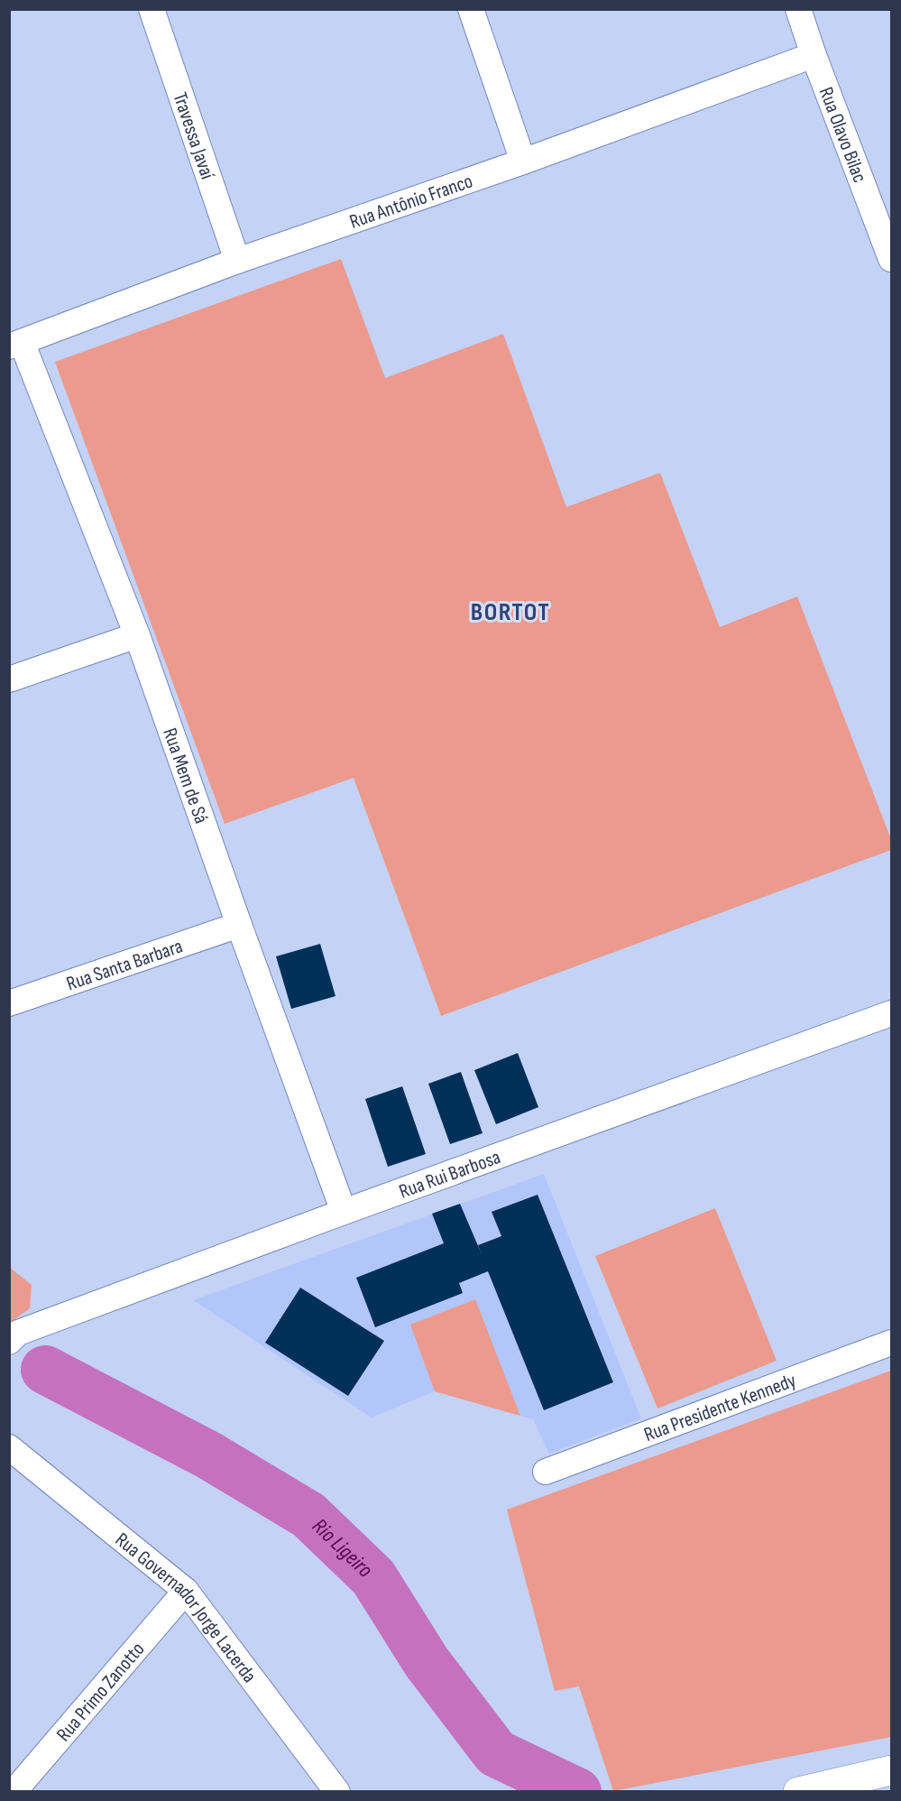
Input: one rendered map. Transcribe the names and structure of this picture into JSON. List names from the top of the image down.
{
  "streets": {
    "street": [
      "Rua Olavo Bilac",
      "Travessa Javaí",
      "Rua Antônio Franco",
      "Rua Mem de Sá",
      "Rua Santa Barbara",
      "Rua Rui Barbosa",
      "Rua Presidente Kennedy",
      "Rua Governador Jorge Lacerda",
      "Rua Primo Zanotto"
    ]
  },
  "crossings": [
    ["Rua Olavo Bilac", "Rua Antônio Franco"],
    ["Travessa Javaí", "Rua Antônio Franco"],
    ["Rua Antônio Franco", "Rua Mem de Sá"],
    ["Rua Mem de Sá", "Rua Santa Barbara"],
    ["Rua Mem de Sá", "Rua Rui Barbosa"],
    ["Rua Governador Jorge Lacerda", "Rua Primo Zanotto"]
  ],
  "districts": ["BORTOT"],
  "water": ["Rio Ligeiro"]
}
